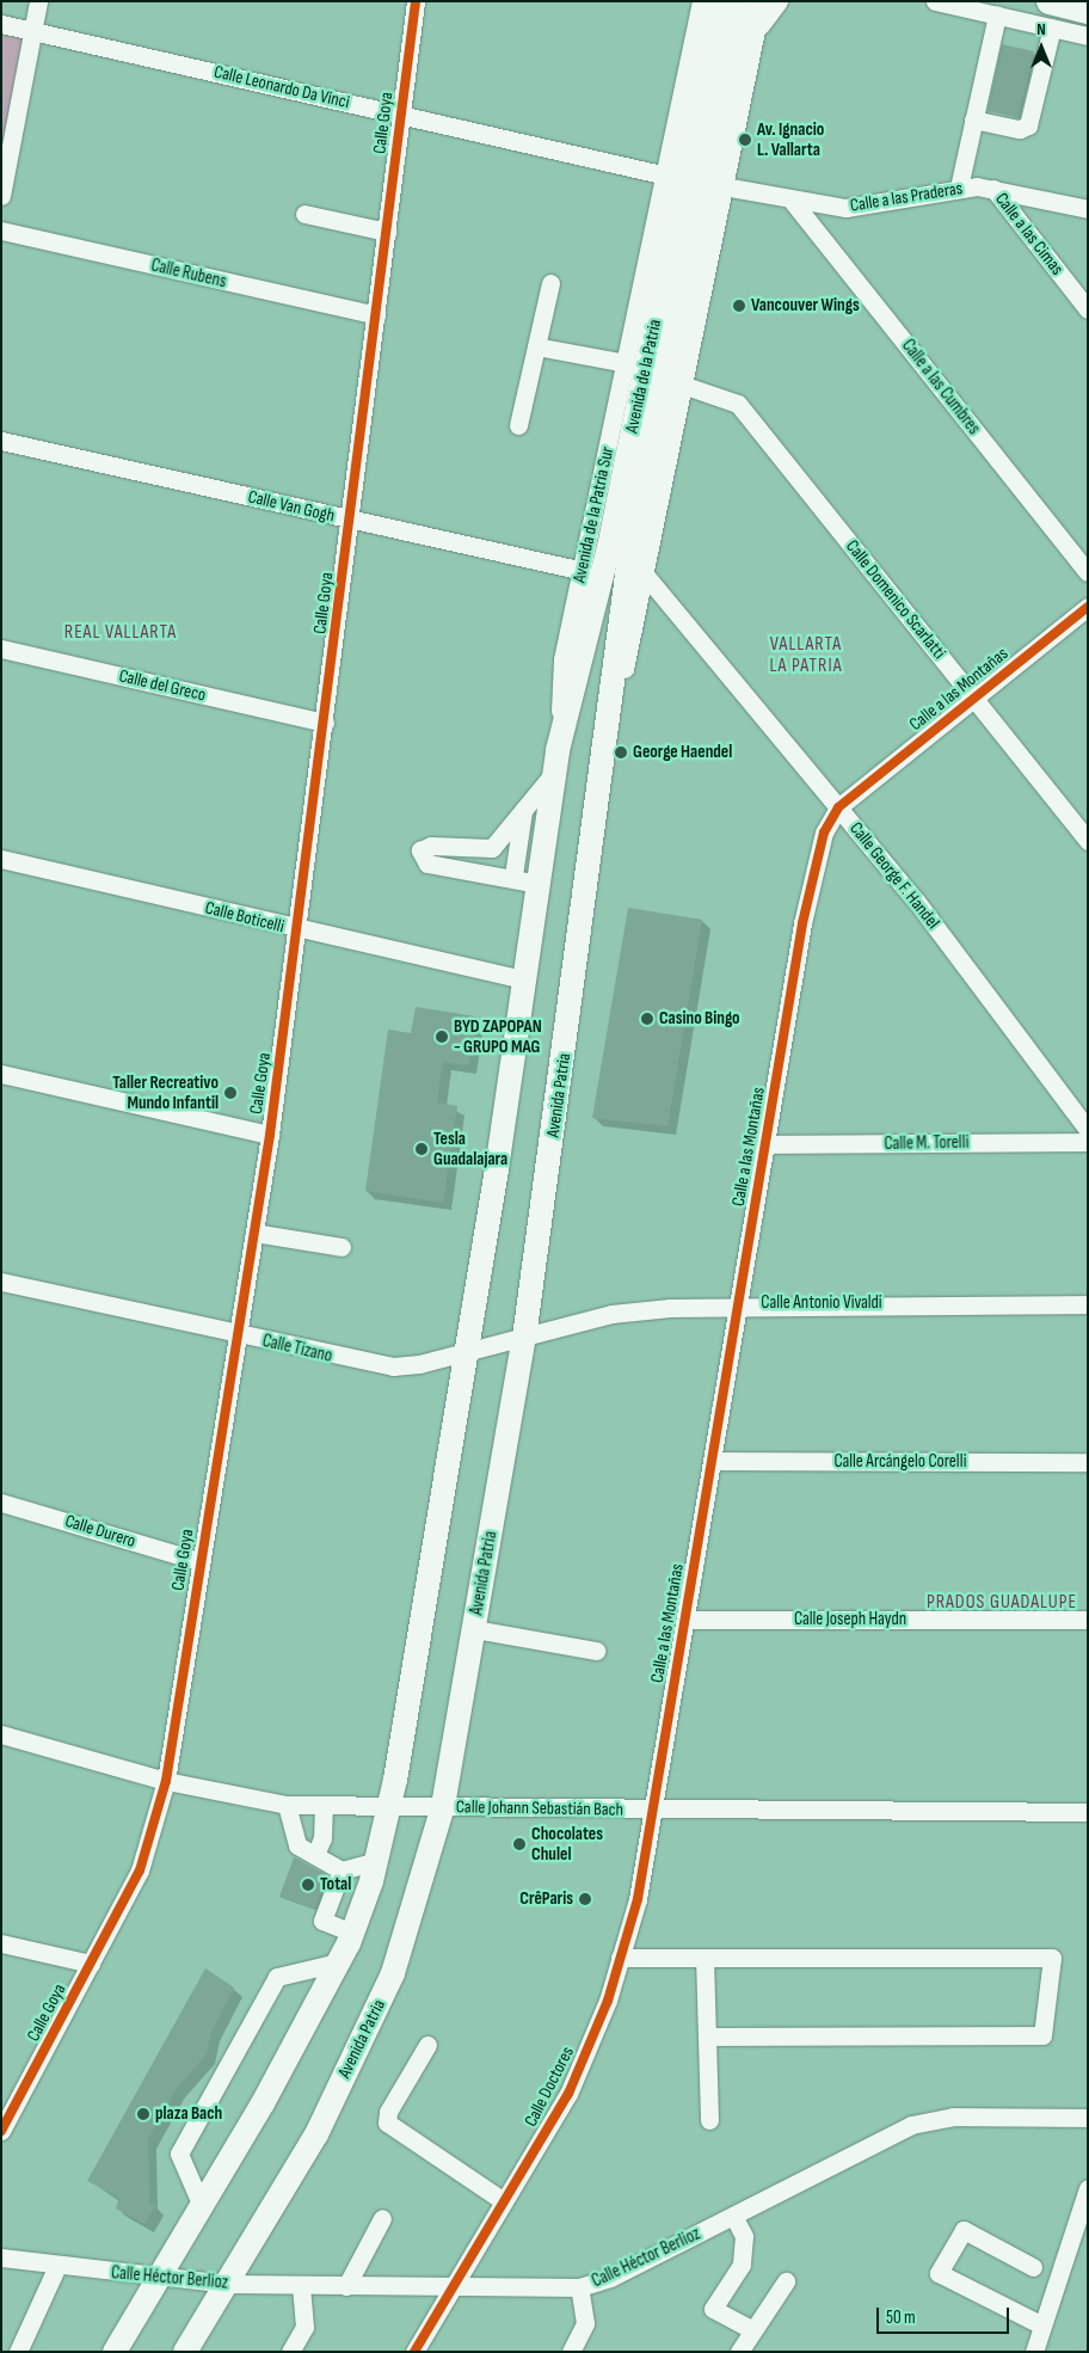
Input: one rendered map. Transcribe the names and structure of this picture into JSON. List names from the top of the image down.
{
  "streets": {
    "main road": ["Avenida de la Patria", "Avenida Patria"],
    "street": [
      "Calle Leonardo Da Vinci",
      "Calle Goya",
      "Calle a las Praderas",
      "Calle a las Cimas",
      "Calle Rubens",
      "Calle a las Cumbres",
      "Calle Van Gogh",
      "Avenida de la Patria Sur",
      "Calle Domenico Scarlatti",
      "Calle del Greco",
      "Calle a las Montañas",
      "Calle George F. Handel",
      "Calle Boticelli",
      "Calle M. Torelli",
      "Calle Antonio Vivaldi",
      "Calle Tizano",
      "Calle Arcángelo Corelli",
      "Calle Durero",
      "Calle Joseph Haydn",
      "Calle Johann Sebastián Bach",
      "Calle Doctores",
      "Calle Héctor Berlioz"
    ]
  },
  "crossings": [
    ["Calle Leonardo Da Vinci", "Calle Goya"],
    ["Calle Leonardo Da Vinci", "Avenida de la Patria Sur"],
    ["Calle Goya", "Calle Rubens"],
    ["Calle Goya", "Calle Van Gogh"],
    ["Calle Goya", "Calle del Greco"],
    ["Calle Goya", "Calle Boticelli"],
    ["Calle Goya", "Calle Tizano"],
    ["Calle Goya", "Calle Durero"],
    ["Calle Goya", "Calle Johann Sebastián Bach"],
    ["Calle a las Praderas", "Calle a las Cimas"],
    ["Calle a las Praderas", "Calle a las Cumbres"],
    ["Avenida de la Patria", "Avenida de la Patria Sur"],
    ["Avenida de la Patria", "Avenida Patria"],
    ["Calle Van Gogh", "Avenida de la Patria Sur"],
    ["Calle Domenico Scarlatti", "Calle a las Montañas"],
    ["Calle a las Montañas", "Calle George F. Handel"],
    ["Calle a las Montañas", "Calle M. Torelli"],
    ["Calle a las Montañas", "Calle Antonio Vivaldi"],
    ["Calle a las Montañas", "Calle Arcángelo Corelli"],
    ["Calle a las Montañas", "Calle Joseph Haydn"],
    ["Calle a las Montañas", "Calle Johann Sebastián Bach"],
    ["Calle a las Montañas", "Calle Doctores"],
    ["Avenida Patria", "Calle Antonio Vivaldi"],
    ["Avenida Patria", "Calle Tizano"],
    ["Avenida Patria", "Calle Johann Sebastián Bach"],
    ["Avenida Patria", "Calle Héctor Berlioz"],
    ["Calle Antonio Vivaldi", "Calle Tizano"],
    ["Calle Johann Sebastián Bach", "Calle Doctores"],
    ["Calle Doctores", "Calle Héctor Berlioz"]
  ],
  "districts": ["REAL VALLARTA", "VALLARTA LA PATRIA", "PRADOS GUADALUPE"],
  "places": [
    "Av. Ignacio L. Vallarta",
    "Vancouver Wings",
    "George Haendel",
    "Casino Bingo",
    "BYD ZAPOPAN - GRUPO MAG",
    "Taller Recreativo Mundo Infantil",
    "Tesla Guadalajara",
    "Chocolates Chulel",
    "Total",
    "CrêParis",
    "plaza Bach"
  ],
  "scale_bar": "50 m",
  "north": "top"
}
